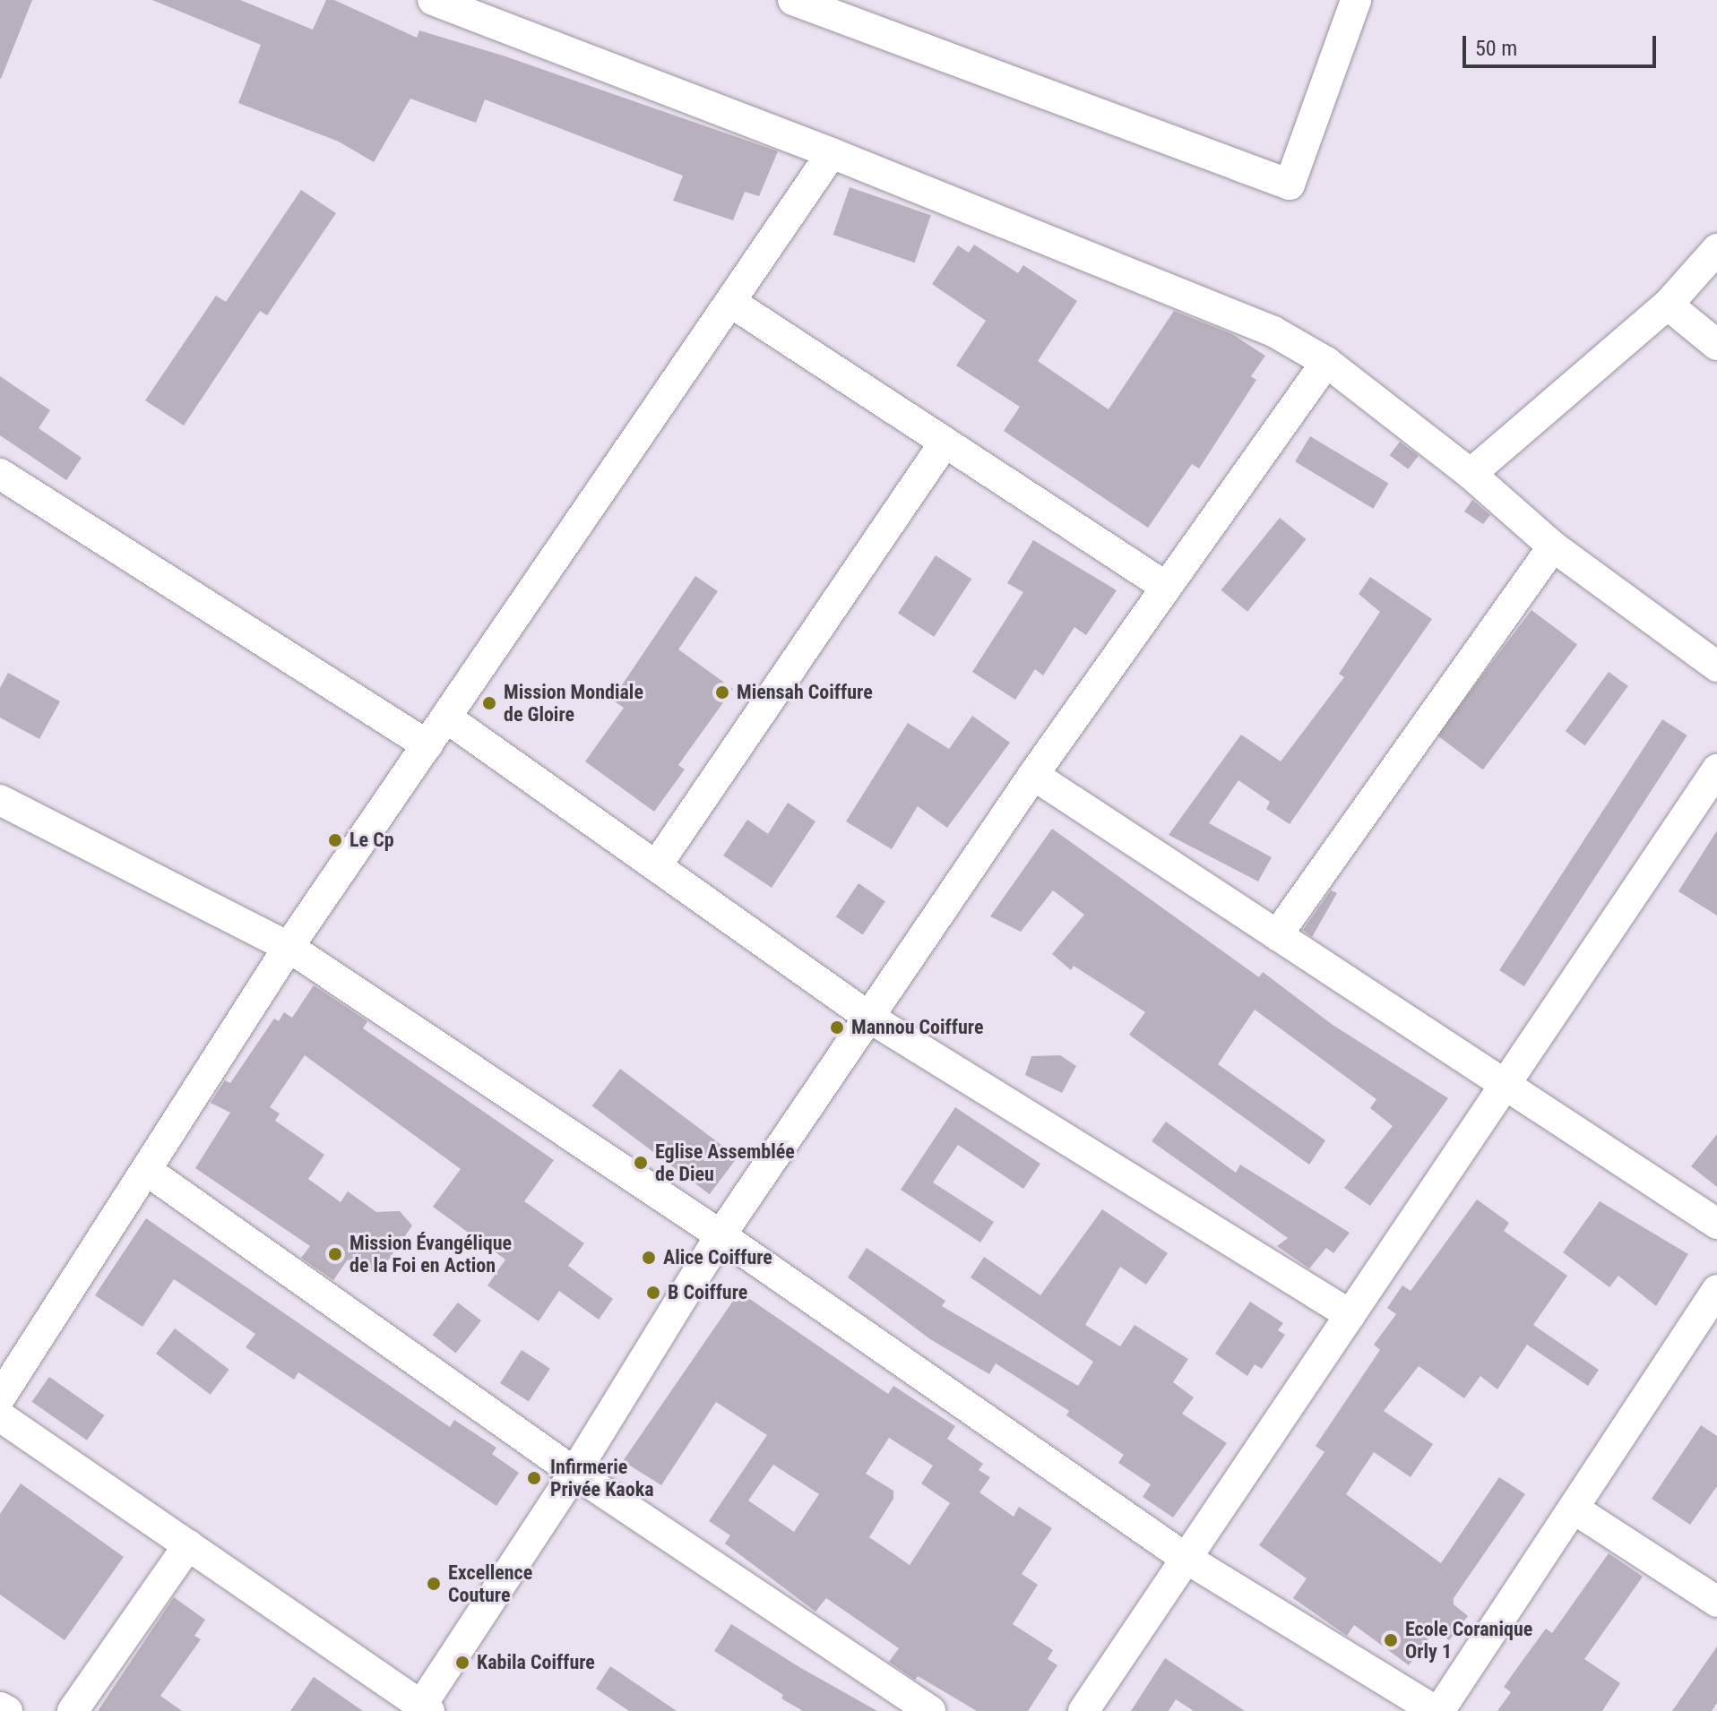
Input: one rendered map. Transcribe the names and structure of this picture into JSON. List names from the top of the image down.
{
  "places": [
    "Miensah Coiffure",
    "Mission Mondiale de Gloire",
    "Le Cp",
    "Mannou Coiffure",
    "Eglise Assemblée de Dieu",
    "Mission Évangélique de la Foi en Action",
    "Alice Coiffure",
    "B Coiffure",
    "Infirmerie Privée Kaoka",
    "Excellence Couture",
    "Ecole Coranique Orly 1",
    "Kabila Coiffure"
  ],
  "scale_bar": "50 m"
}
